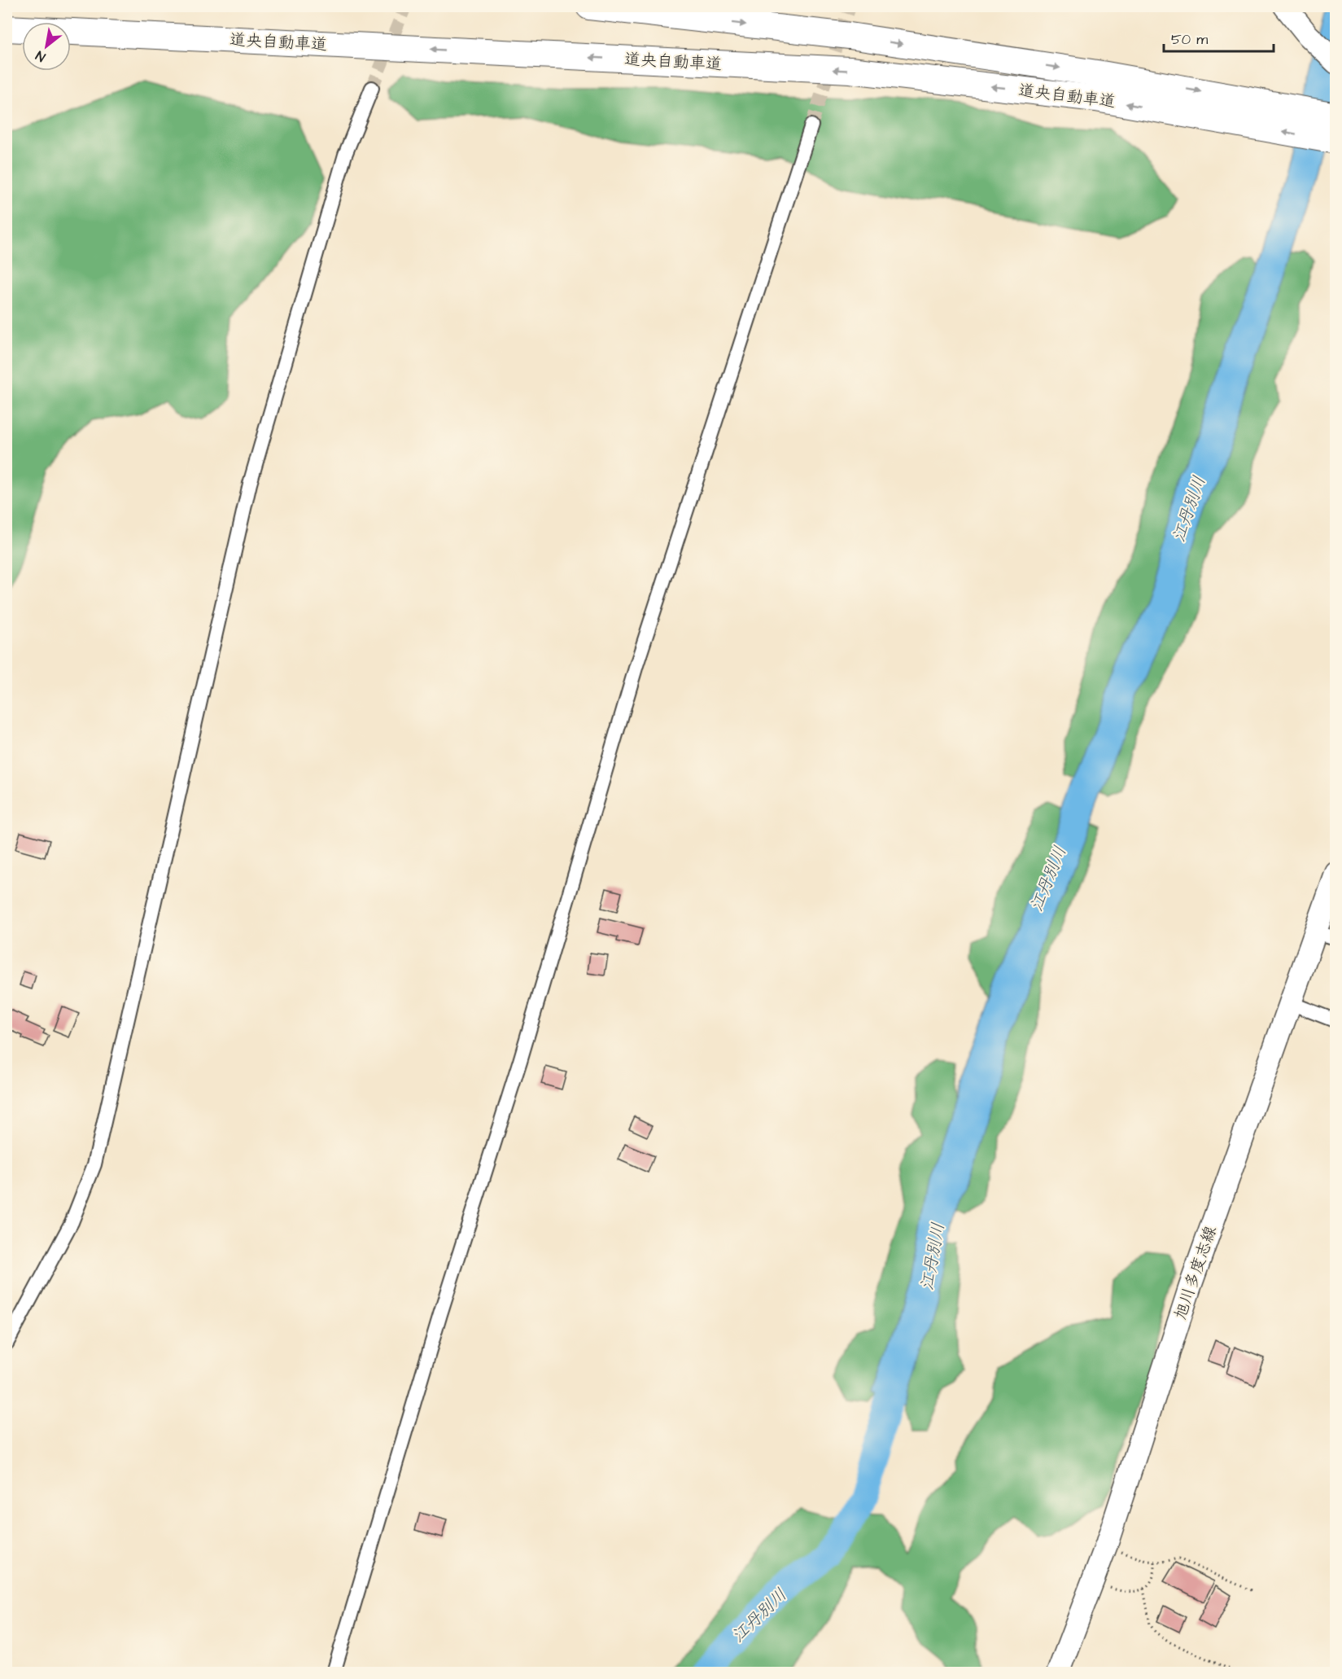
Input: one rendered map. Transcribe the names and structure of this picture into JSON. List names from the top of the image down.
{
  "streets": {
    "highway": ["道央自動車道"],
    "main road": ["旭川多度志線"]
  },
  "water": ["江丹別川"],
  "scale_bar": "50 m",
  "north": "bottom left"
}
